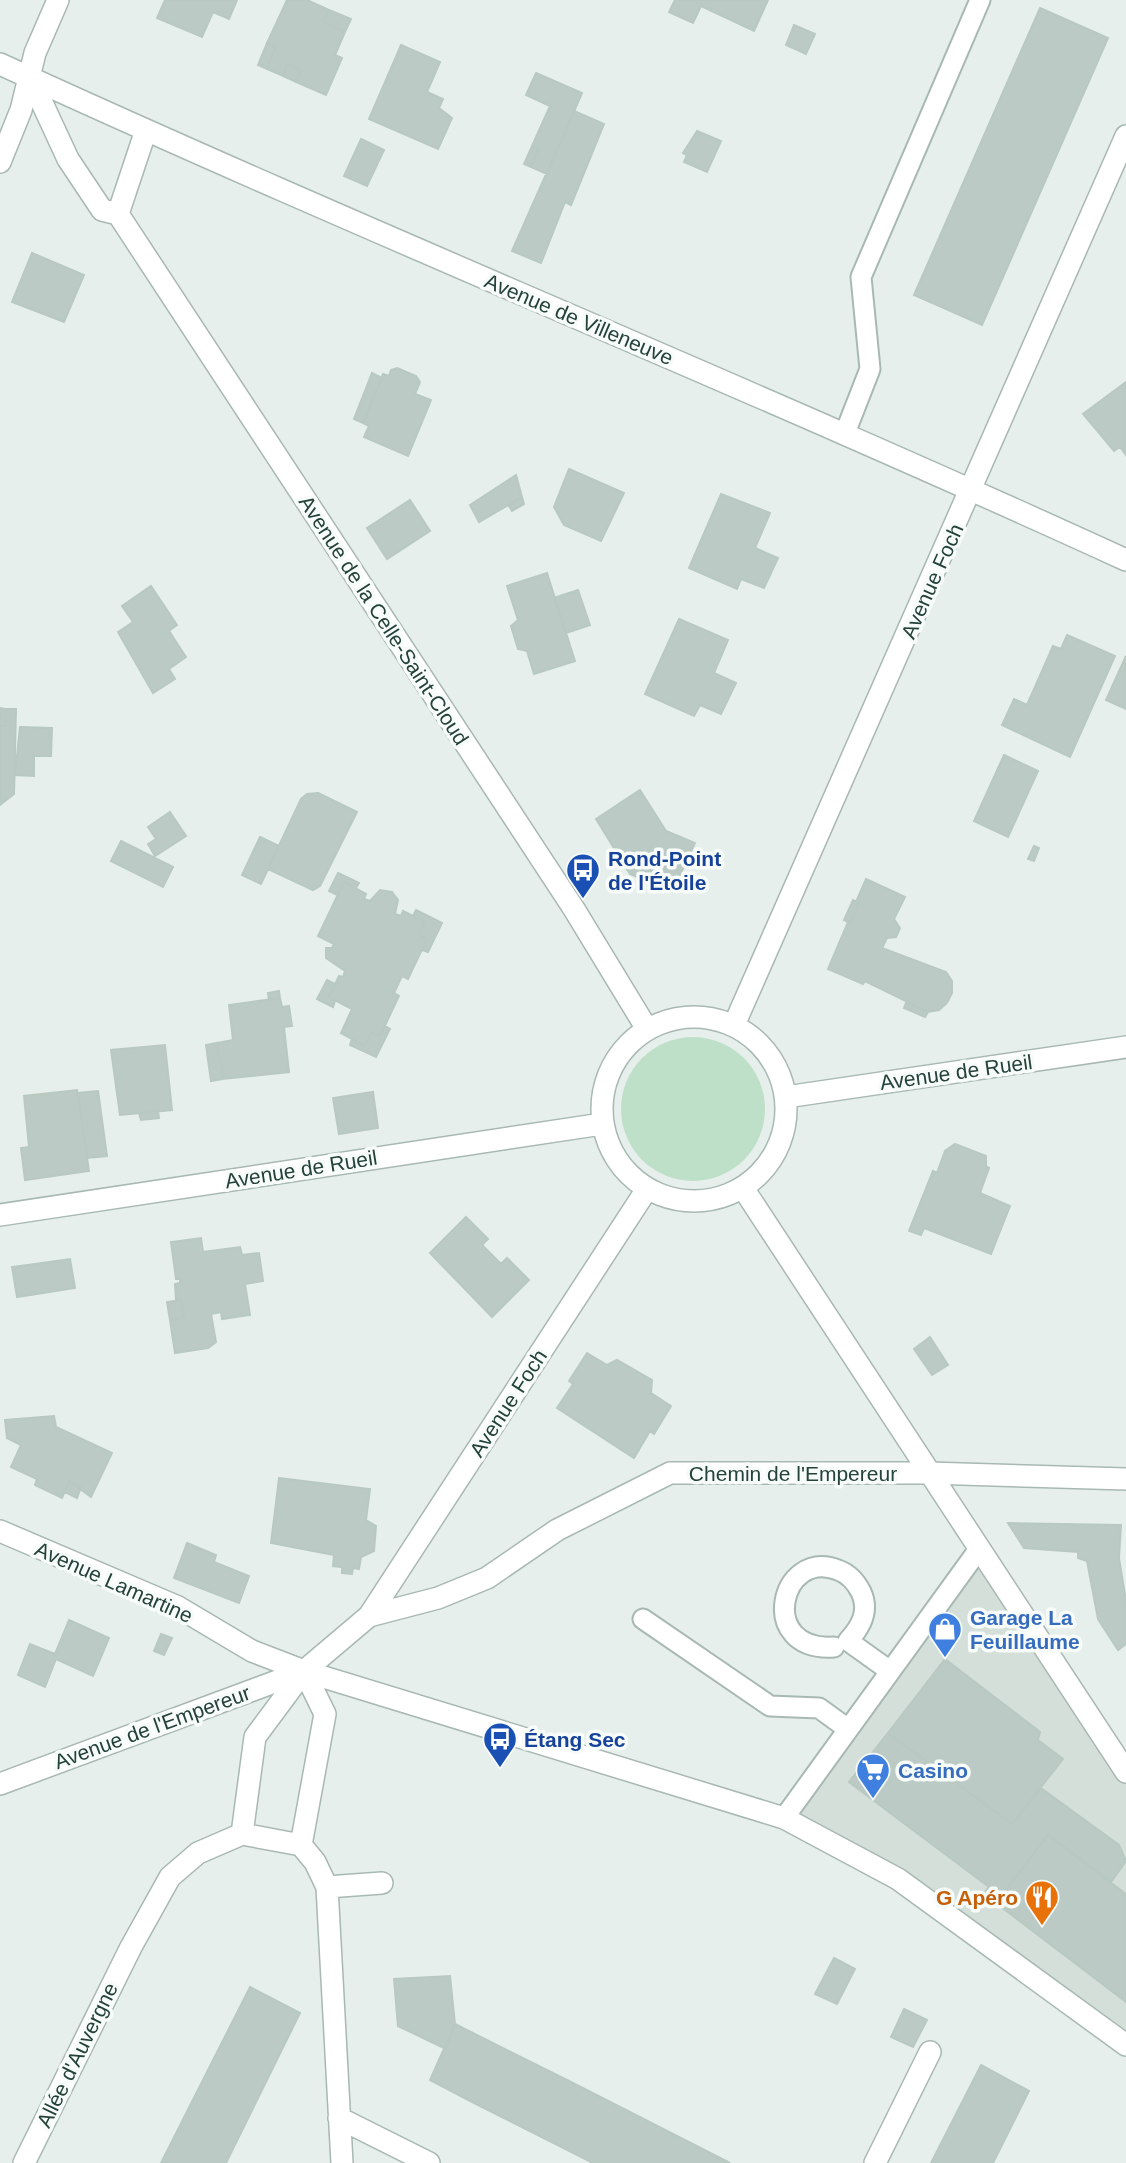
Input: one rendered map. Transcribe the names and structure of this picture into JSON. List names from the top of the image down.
{
  "streets": {
    "street": [
      "Avenue de Villeneuve",
      "Avenue Foch",
      "Avenue de la Celle-Saint-Cloud",
      "Avenue de Rueil",
      "Chemin de l'Empereur",
      "Avenue Lamartine",
      "Avenue de l'Empereur",
      "Allée d'Auvergne"
    ]
  },
  "crossings": [
    ["Avenue de Villeneuve", "Avenue Foch"],
    ["Avenue de Villeneuve", "Avenue de la Celle-Saint-Cloud"],
    ["Avenue Foch", "Avenue de la Celle-Saint-Cloud"],
    ["Avenue Foch", "Avenue de Rueil"],
    ["Avenue Foch", "Chemin de l'Empereur"],
    ["Avenue de la Celle-Saint-Cloud", "Avenue de Rueil"],
    ["Chemin de l'Empereur", "Avenue Lamartine"],
    ["Chemin de l'Empereur", "Avenue de l'Empereur"],
    ["Avenue Lamartine", "Avenue de l'Empereur"]
  ],
  "places": {
    "bus stop": ["Rond-Point de l'Étoile", "Étang Sec"],
    "shop": ["Garage La Feuillaume"],
    "supermarket": ["Casino"],
    "restaurant": ["G Apéro"]
  }
}
